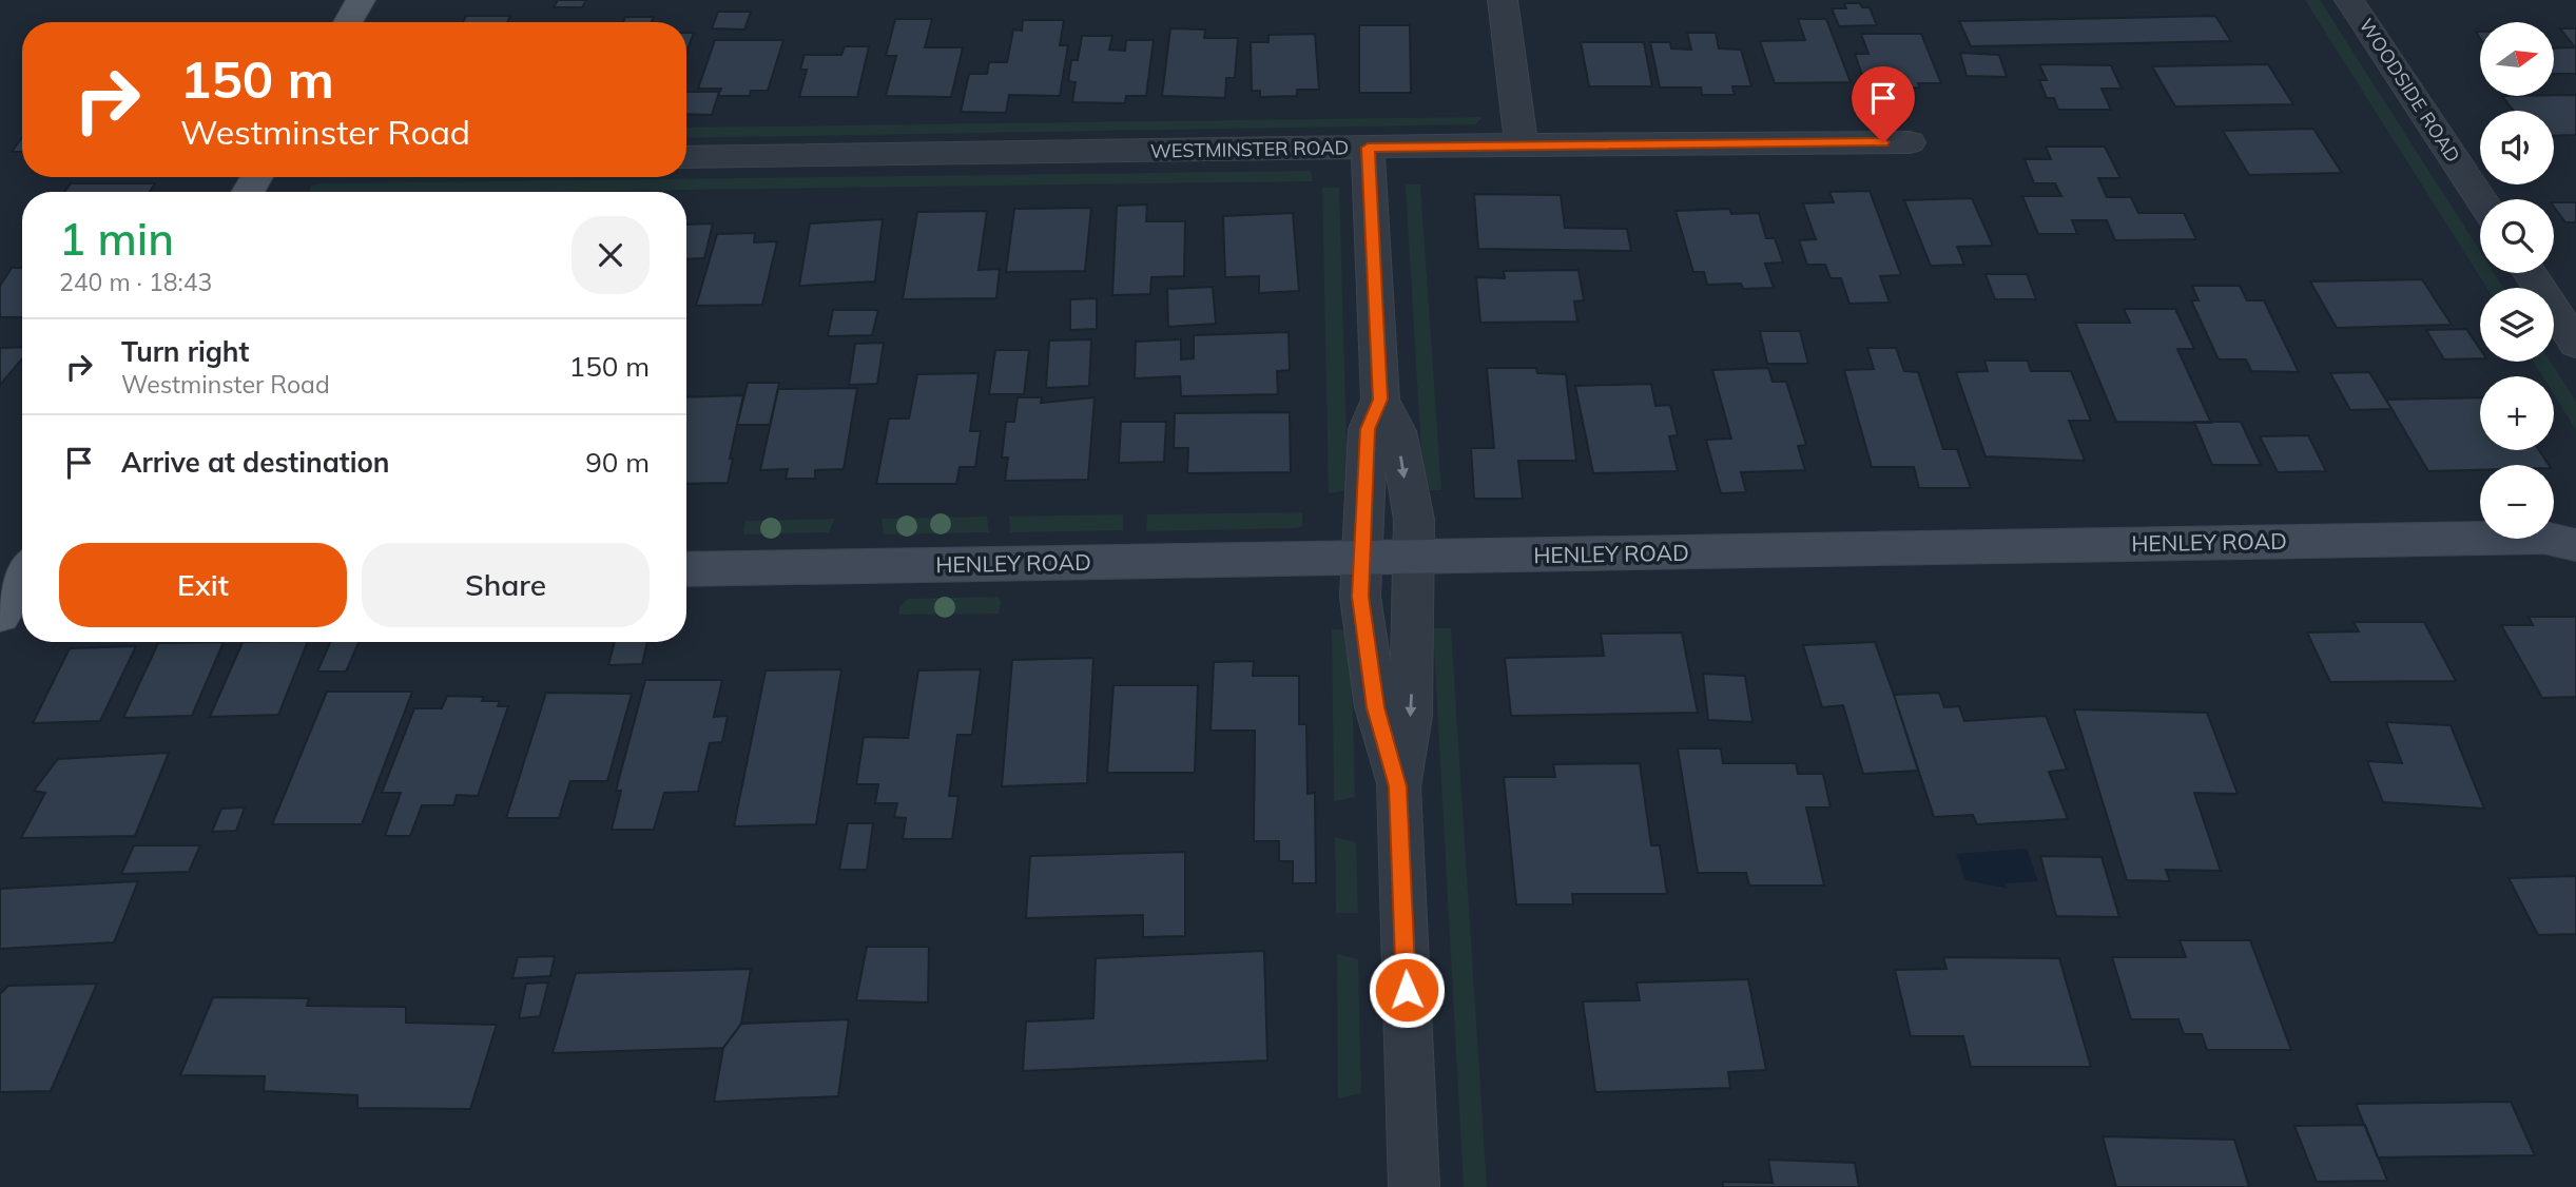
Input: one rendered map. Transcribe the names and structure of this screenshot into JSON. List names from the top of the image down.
{
  "streets": {
    "street": ["WOODSIDE ROAD", "WESTMINSTER ROAD", "HENLEY ROAD"]
  },
  "north": "right",
  "page": {
    "map_buttons": ["+", "−"],
    "turn": ["150 m", "Westminster Road"],
    "heading": ["1 min", "240 m · 18:43"],
    "list": [
      {
        "name": "Turn right",
        "note": "Westminster Road",
        "value": "150 m"
      },
      {
        "name": "Arrive at destination",
        "value": "90 m"
      }
    ],
    "buttons": ["Exit", "Share"]
  }
}
